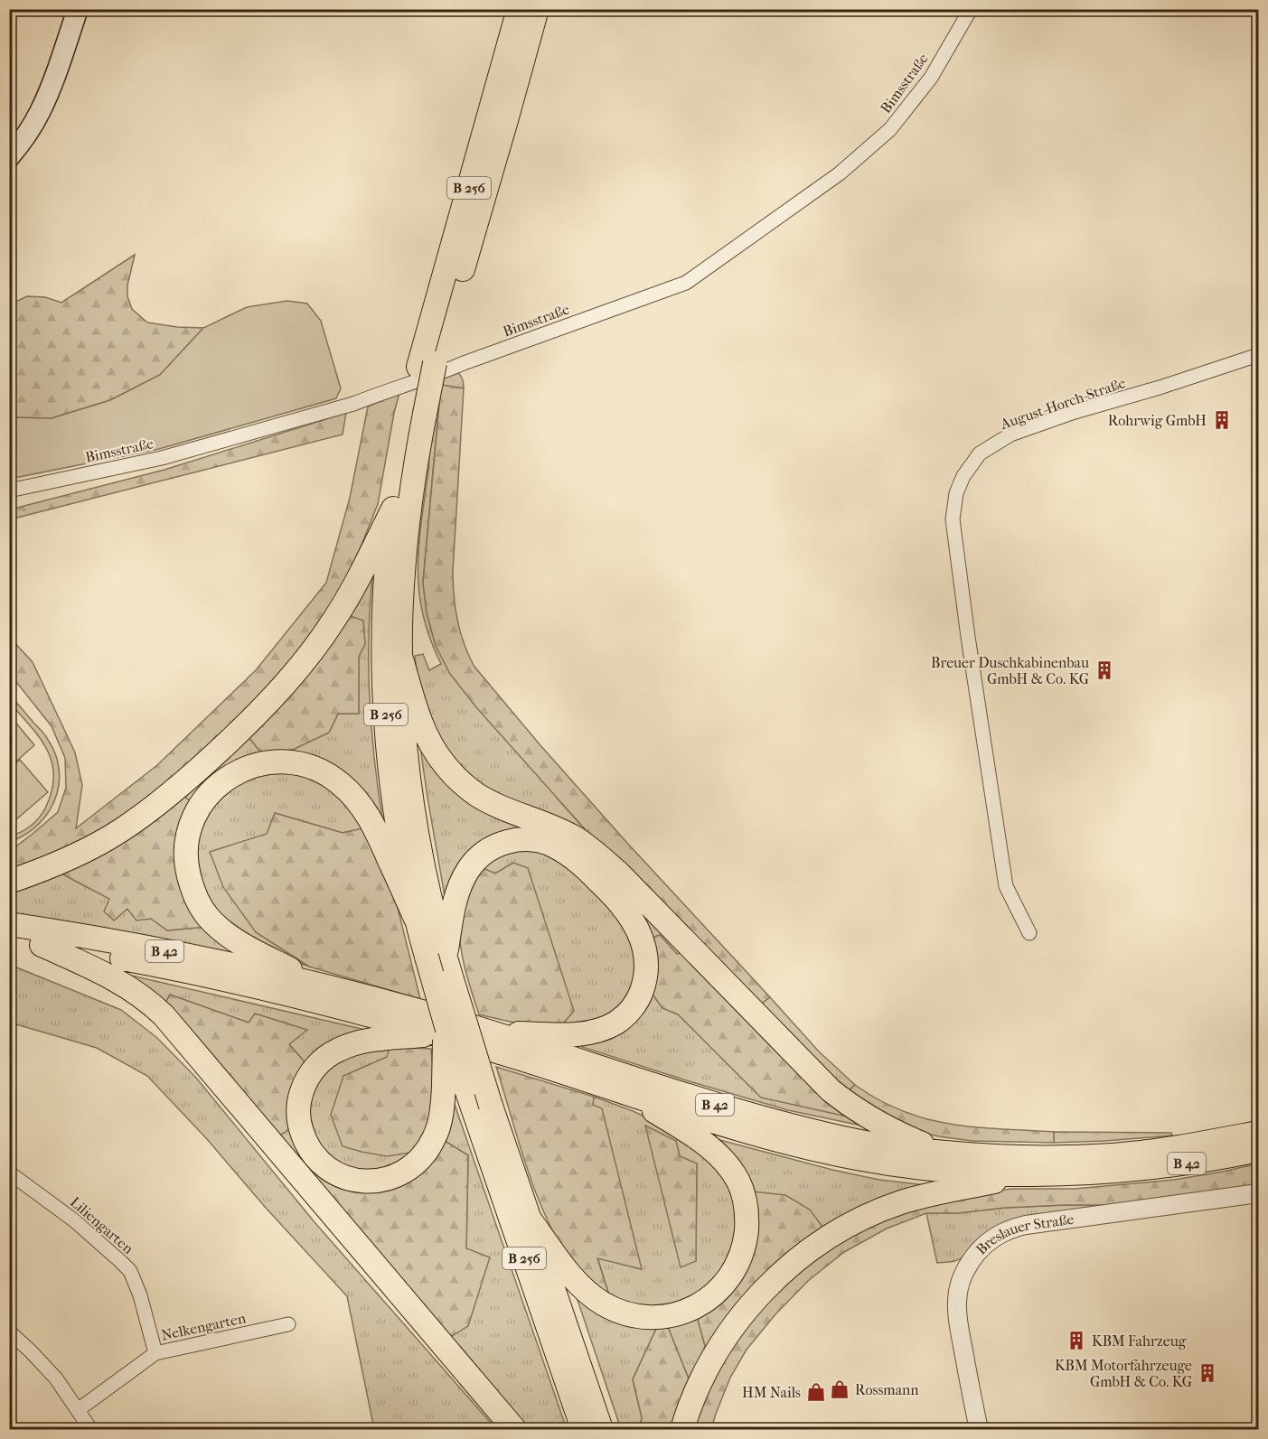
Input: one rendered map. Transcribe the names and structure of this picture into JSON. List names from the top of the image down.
{
  "streets": {
    "highway": ["B 256", "B 42"],
    "street": [
      "Bimsstraße",
      "August-Horch-Straße",
      "Liliengarten",
      "Breslauer Straße",
      "Nelkengarten"
    ]
  },
  "crossings": [
    ["B 256", "B 42"],
    ["Liliengarten", "Nelkengarten"]
  ],
  "places": {
    "building": [
      "Rohrwig GmbH",
      "Breuer Duschkabinenbau GmbH & Co. KG",
      "KBM Fahrzeug",
      "KBM Motorfahrzeuge GmbH & Co. KG"
    ],
    "shop": ["Rossmann", "HM Nails"]
  }
}
